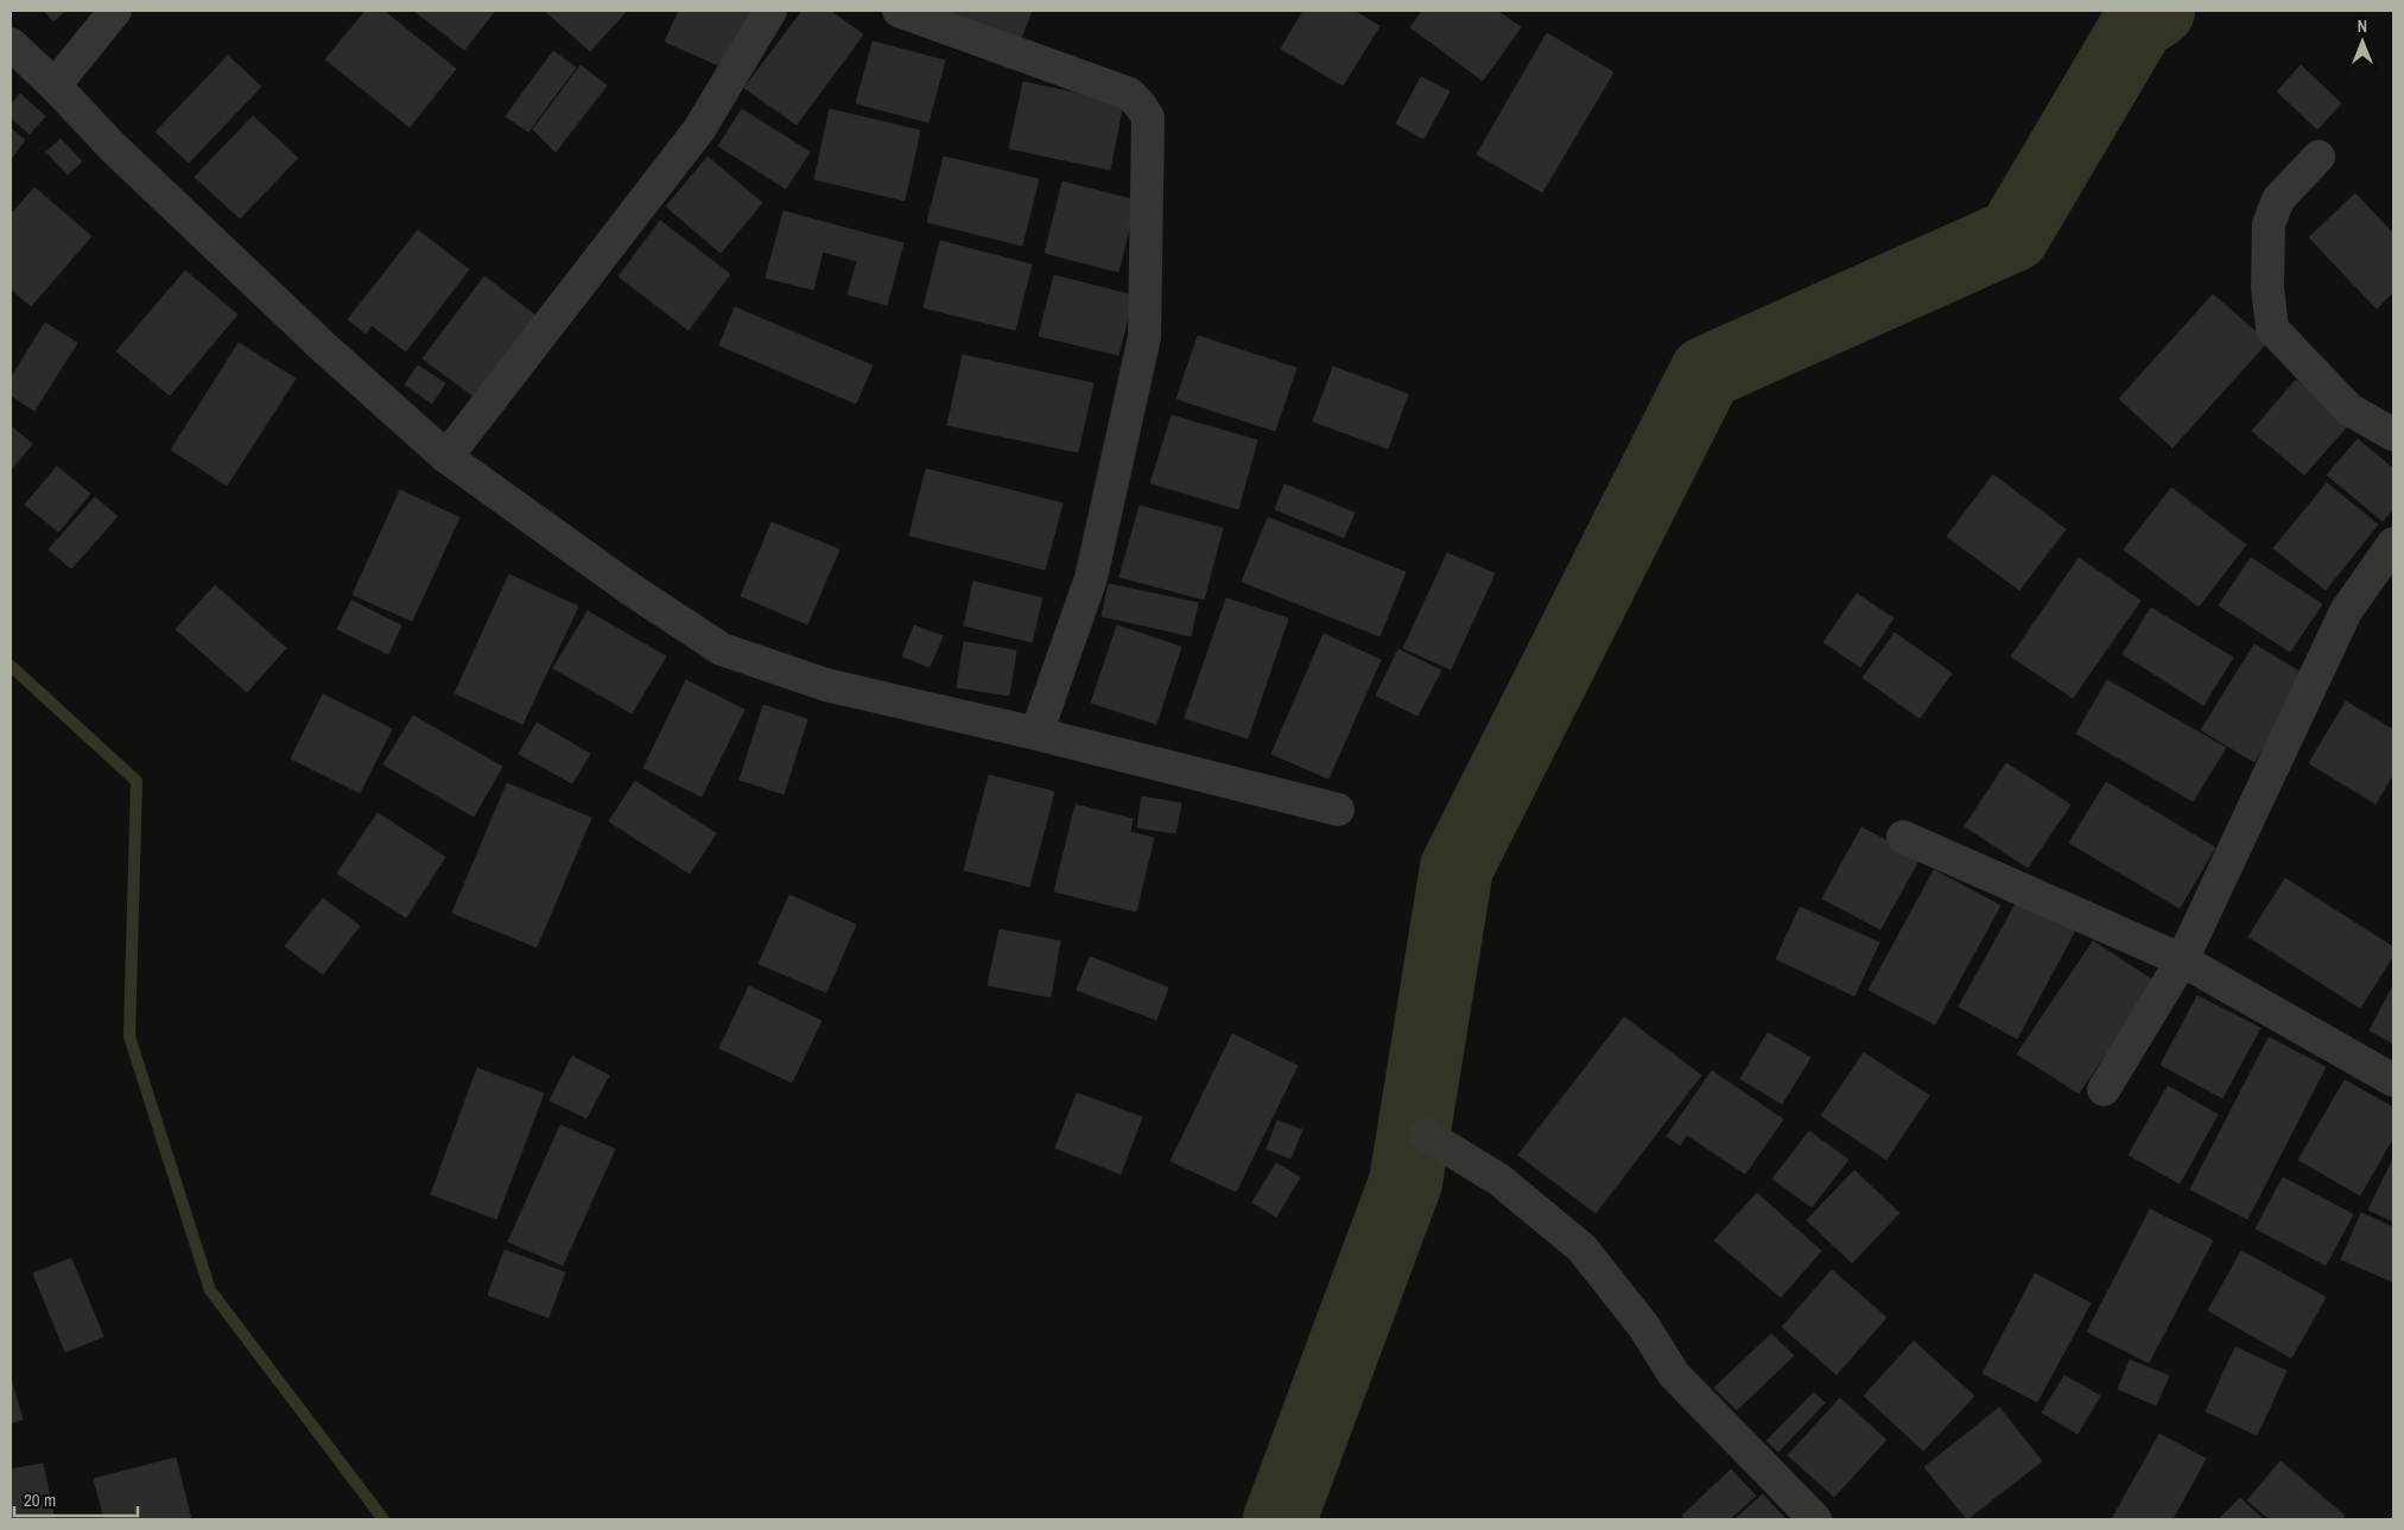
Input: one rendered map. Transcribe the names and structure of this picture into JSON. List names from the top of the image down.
{
  "scale_bar": "20 m",
  "north": "top"
}
